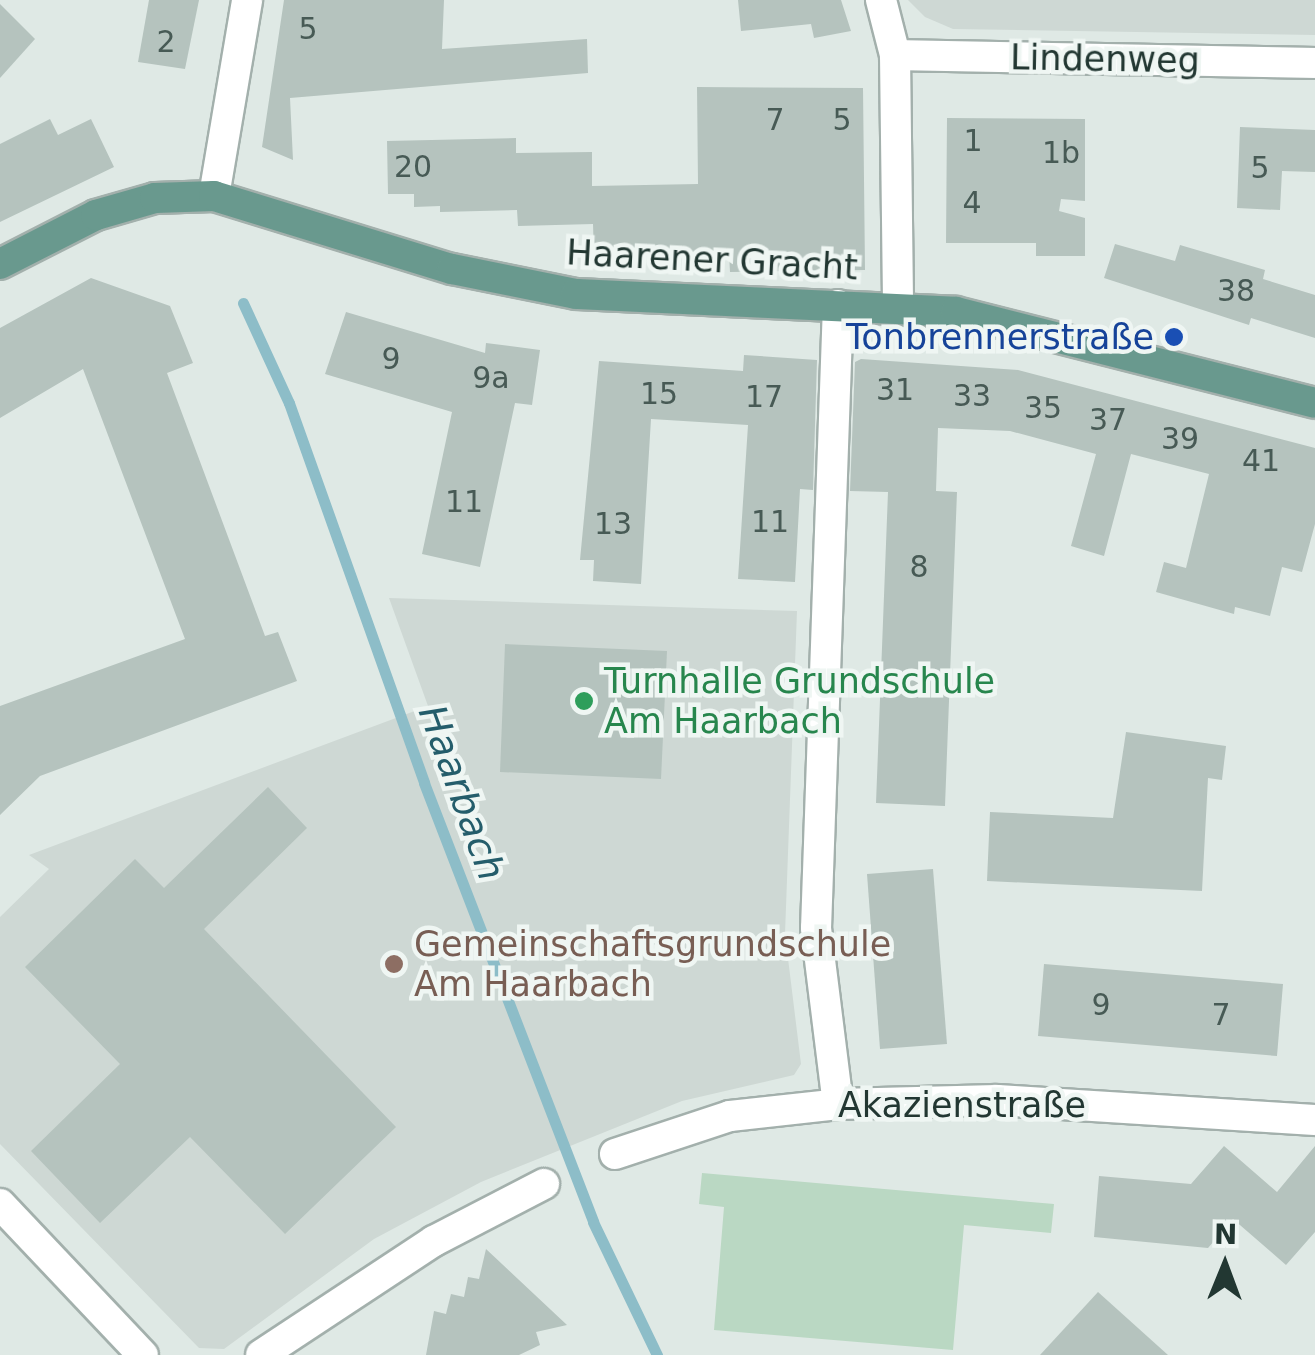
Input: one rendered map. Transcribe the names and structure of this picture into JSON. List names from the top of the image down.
{
  "streets": {
    "main road": ["Haarener Gracht"],
    "street": ["Lindenweg", "Akazienstraße"]
  },
  "water": ["Haarbach"],
  "places": ["Tonbrennerstraße", "Turnhalle Grundschule Am Haarbach", "Gemeinschaftsgrundschule Am Haarbach"],
  "house_numbers": [
    "5",
    "2",
    "7",
    "5",
    "1",
    "1b",
    "20",
    "5",
    "4",
    "38",
    "9",
    "9a",
    "31",
    "15",
    "33",
    "17",
    "35",
    "37",
    "39",
    "41",
    "11",
    "11",
    "13",
    "8",
    "9",
    "7"
  ],
  "north": "top"
}
